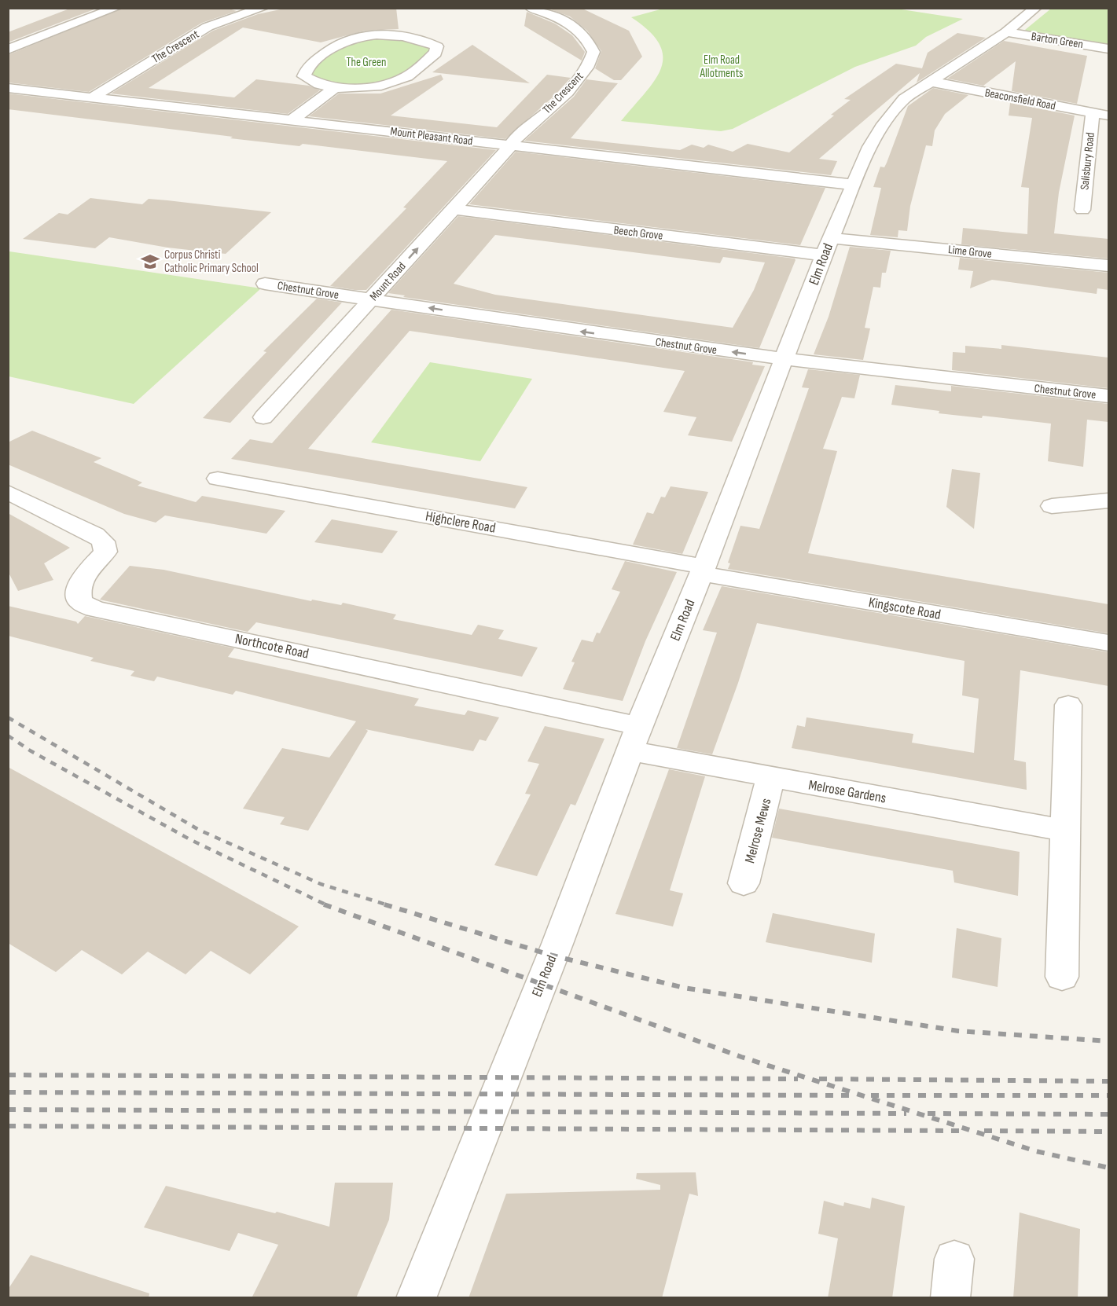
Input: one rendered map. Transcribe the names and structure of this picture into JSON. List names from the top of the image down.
{
  "streets": {
    "street": [
      "Barton Green",
      "The Crescent",
      "Beaconsfield Road",
      "Mount Pleasant Road",
      "Salisbury Road",
      "Beech Grove",
      "Lime Grove",
      "Elm Road",
      "Mount Road",
      "Chestnut Grove",
      "Highclere Road",
      "Kingscote Road",
      "Northcote Road",
      "Melrose Gardens",
      "Melrose Mews"
    ]
  },
  "crossings": [
    ["Barton Green", "Elm Road"],
    ["The Crescent", "Mount Pleasant Road"],
    ["The Crescent", "Mount Road"],
    ["Beaconsfield Road", "Salisbury Road"],
    ["Beaconsfield Road", "Elm Road"],
    ["Mount Pleasant Road", "Elm Road"],
    ["Mount Pleasant Road", "Mount Road"],
    ["Beech Grove", "Lime Grove"],
    ["Beech Grove", "Elm Road"],
    ["Beech Grove", "Mount Road"],
    ["Lime Grove", "Elm Road"],
    ["Elm Road", "Chestnut Grove"],
    ["Elm Road", "Highclere Road"],
    ["Elm Road", "Kingscote Road"],
    ["Elm Road", "Northcote Road"],
    ["Elm Road", "Melrose Gardens"],
    ["Mount Road", "Chestnut Grove"],
    ["Highclere Road", "Kingscote Road"],
    ["Northcote Road", "Melrose Gardens"],
    ["Melrose Gardens", "Melrose Mews"]
  ],
  "one_way": ["Chestnut Grove"],
  "parks": ["Elm Road Allotments", "The Green"],
  "places": {
    "school or university": ["Corpus Christi Catholic Primary School"]
  }
}
